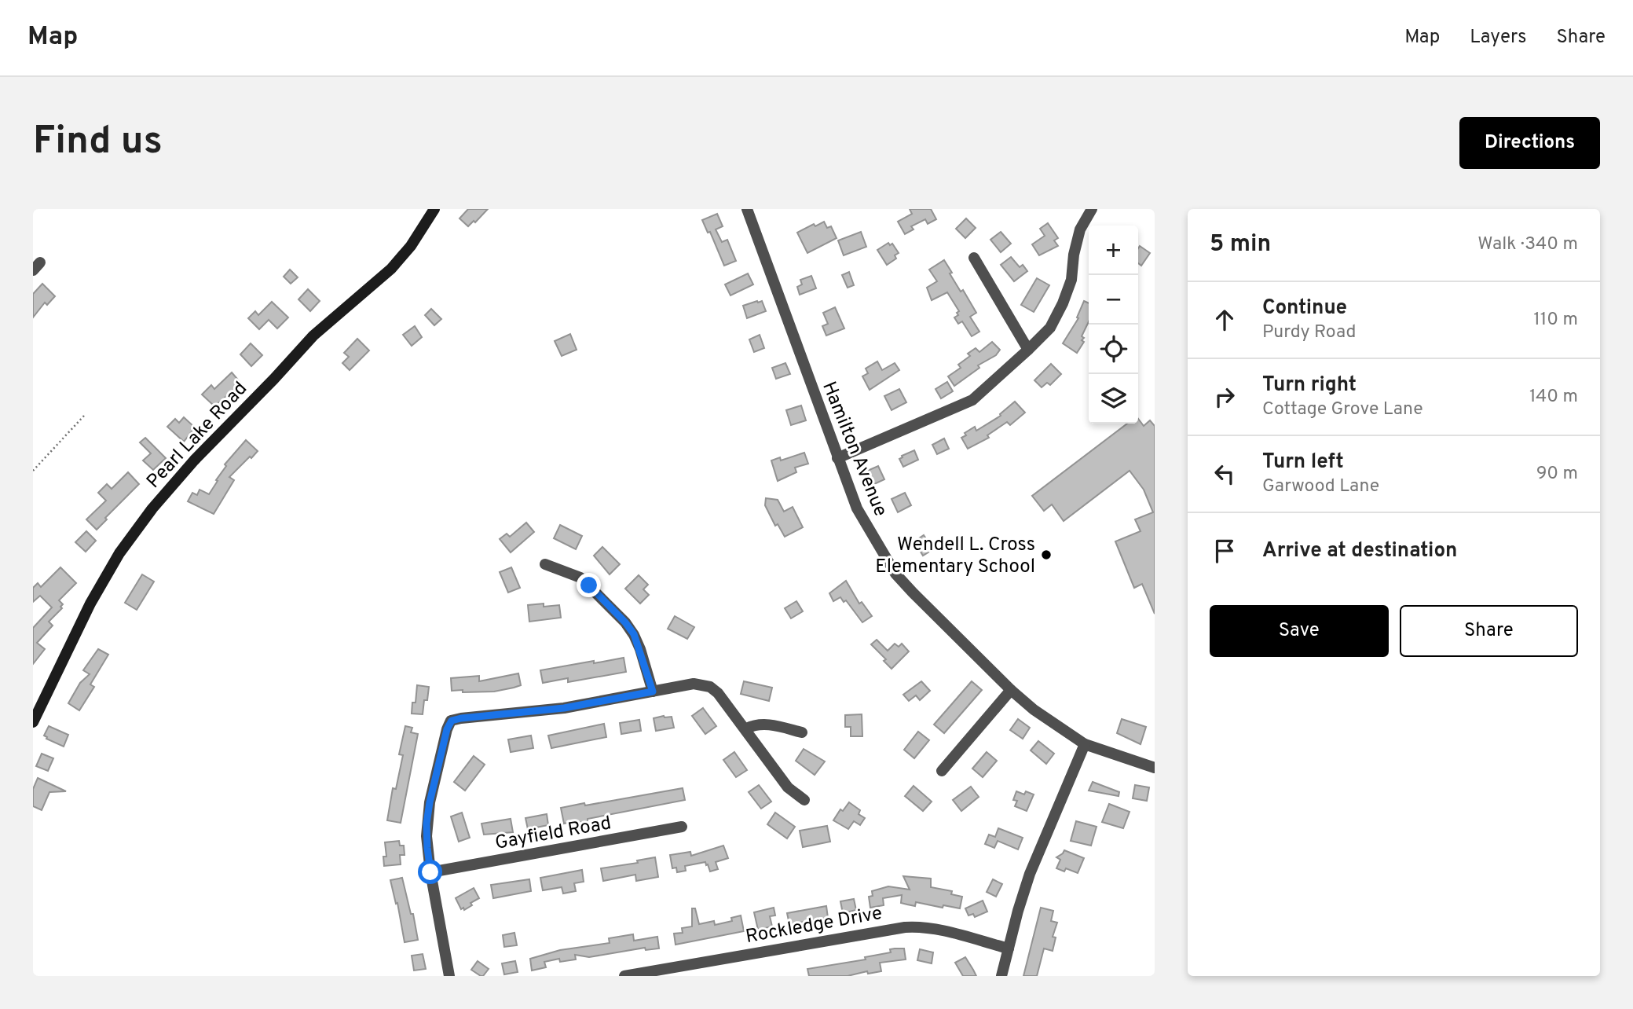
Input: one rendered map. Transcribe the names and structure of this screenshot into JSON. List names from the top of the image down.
{
  "streets": {
    "main road": ["Pearl Lake Road"],
    "street": ["Hamilton Avenue", "Gayfield Road", "Rockledge Drive"]
  },
  "places": ["Wendell L. Cross Elementary School"],
  "page": {
    "header": "Map",
    "nav": ["Map", "Layers", "Share"],
    "buttons": [
      "Directions",
      ["Save", "Share"]
    ],
    "title": "Find us",
    "heading": ["5 min", "Walk · 340 m"],
    "map_buttons": ["+", "−"],
    "list": [
      ["Continue", "Purdy Road", "110 m"],
      ["Turn right", "Cottage Grove Lane", "140 m"],
      ["Turn left", "Garwood Lane", "90 m"],
      "Arrive at destination"
    ]
  }
}
